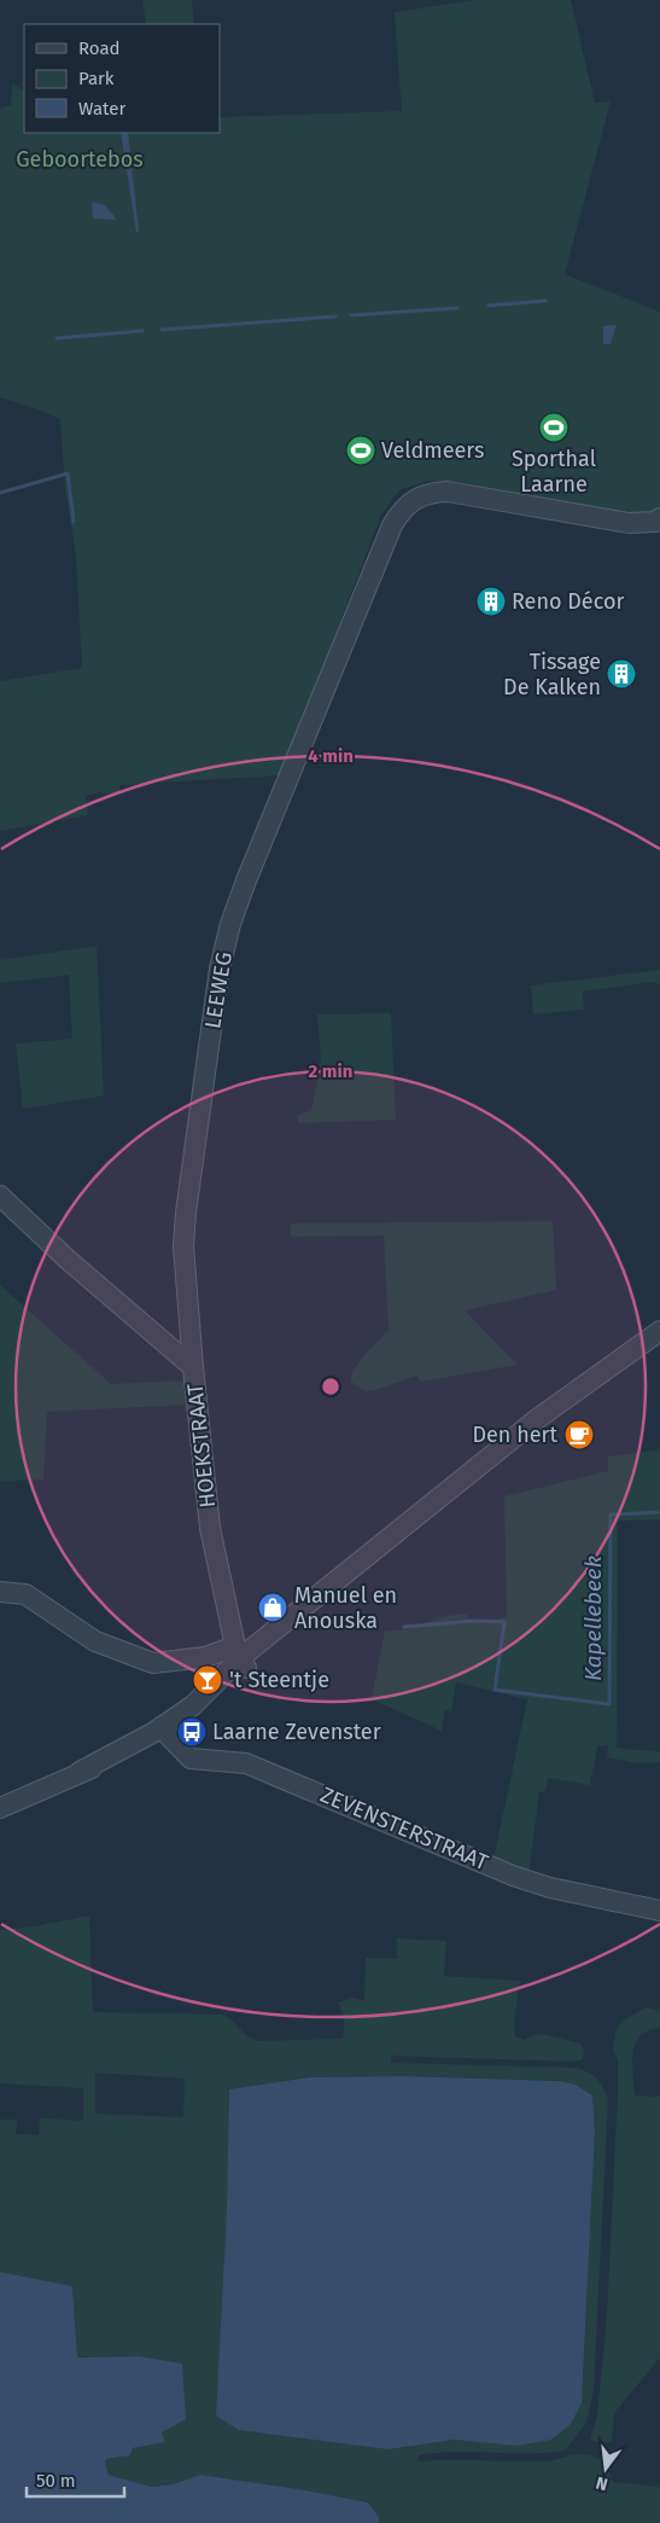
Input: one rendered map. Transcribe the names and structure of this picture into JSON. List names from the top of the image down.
{
  "streets": {
    "street": ["LEEWEG", "HOEKSTRAAT", "ZEVENSTERSTRAAT"]
  },
  "crossings": [
    ["LEEWEG", "HOEKSTRAAT"]
  ],
  "water": ["Kapellebeek"],
  "parks": ["Geboortebos"],
  "places": {
    "sports": ["Sporthal Laarne", "Veldmeers"],
    "building": ["Reno Décor", "Tissage De Kalken"],
    "cafe": ["Den hert"],
    "shop": ["Manuel en Anouska"],
    "bar": ["'t Steentje"],
    "bus stop": ["Laarne Zevenster"]
  },
  "legend": ["Road", "Park", "Water"],
  "scale_bar": "50 m",
  "north": "bottom",
  "rings": ["4 min", "2 min"]
}
